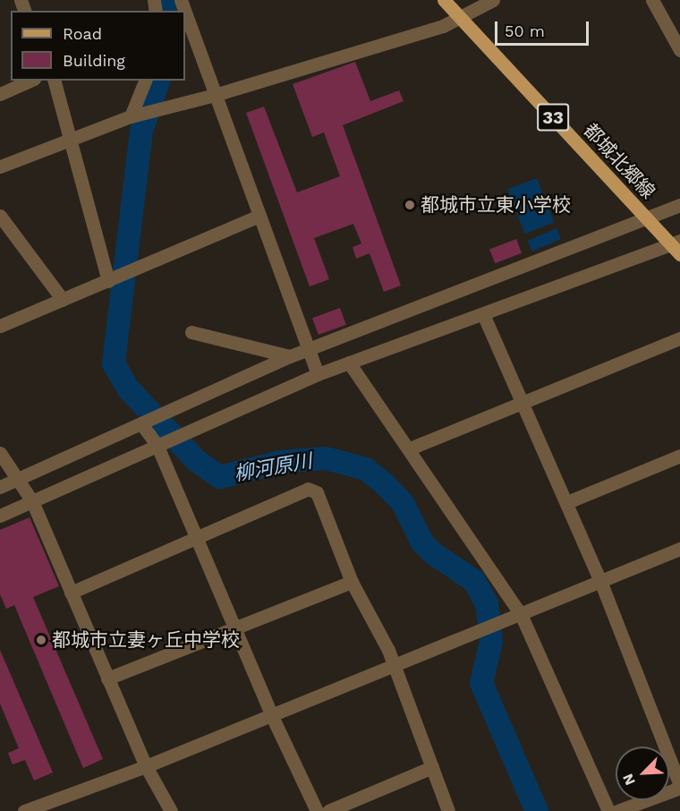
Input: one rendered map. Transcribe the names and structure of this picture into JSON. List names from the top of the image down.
{
  "streets": {
    "main road": ["33", "都城北郷線"]
  },
  "water": ["柳河原川"],
  "places": ["都城市立東小学校", "都城市立妻ヶ丘中学校"],
  "legend": ["Road", "Building"],
  "scale_bar": "50 m",
  "north": "bottom left"
}
